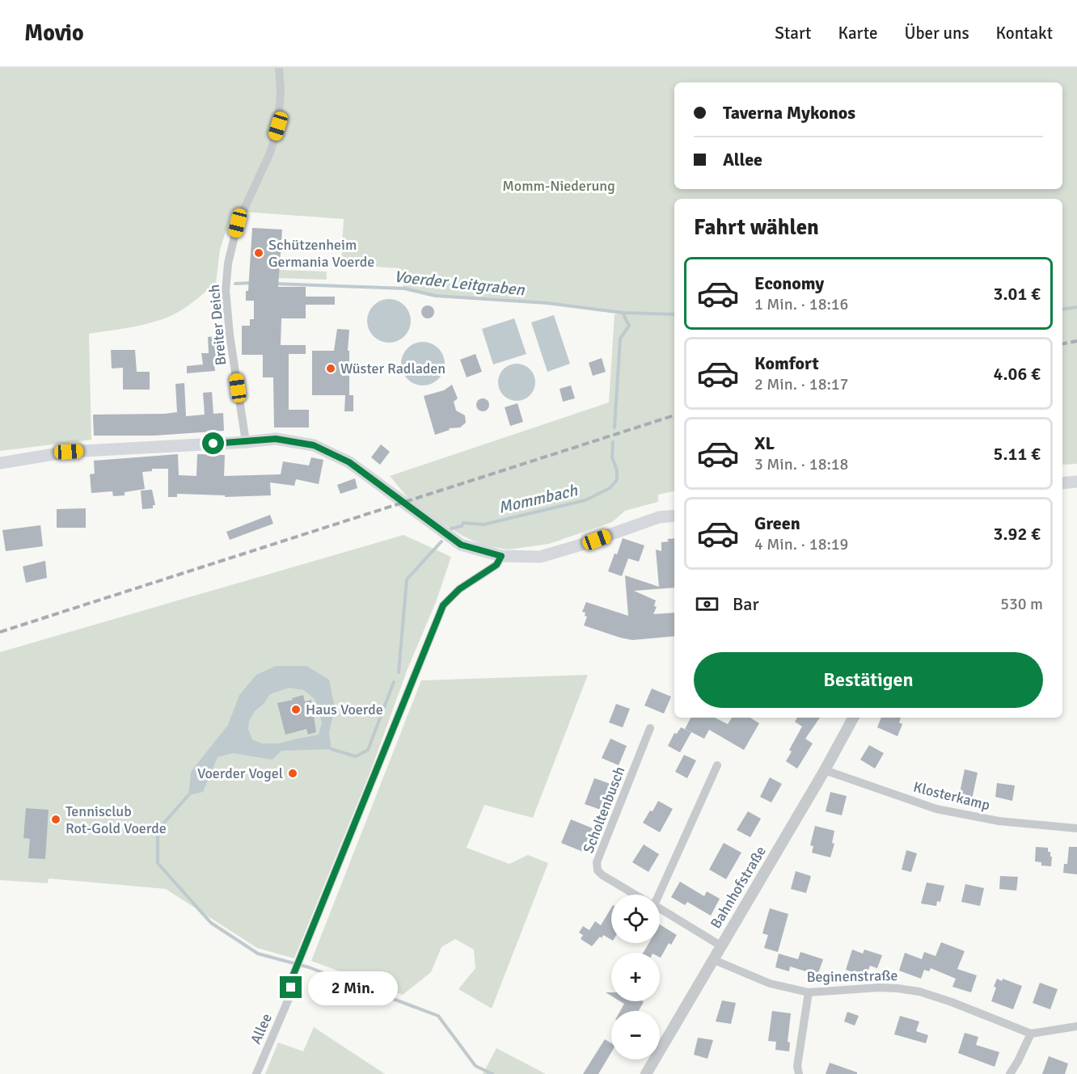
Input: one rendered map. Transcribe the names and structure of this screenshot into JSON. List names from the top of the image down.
{
  "streets": {
    "street": [
      "Breiter Deich",
      "Klosterkamp",
      "Scholtenbusch",
      "Bahnhofstraße",
      "Beginenstraße",
      "Allee"
    ]
  },
  "crossings": [
    ["Klosterkamp", "Bahnhofstraße"],
    ["Scholtenbusch", "Bahnhofstraße"],
    ["Bahnhofstraße", "Beginenstraße"]
  ],
  "water": ["Voerder Leitgraben", "Mommbach"],
  "parks": ["Momm-Niederung"],
  "places": [
    "Schützenheim Germania Voerde",
    "Wüster Radladen",
    "Haus Voerde",
    "Voerder Vogel",
    "Tennisclub Rot-Gold Voerde"
  ],
  "page": {
    "header": "Movio",
    "nav": [
      "Start",
      "Karte",
      "Über uns",
      "Kontakt"
    ],
    "banner": ["Taverna Mykonos", "Allee"],
    "heading": "Fahrt wählen",
    "list": [
      {
        "name": "Economy",
        "note": "1 Min. · 18:16",
        "value": "3.01 €"
      },
      {
        "name": "Komfort",
        "note": "2 Min. · 18:17",
        "value": "4.06 €"
      },
      {
        "name": "XL",
        "note": "3 Min. · 18:18",
        "value": "5.11 €"
      },
      {
        "name": "Green",
        "note": "4 Min. · 18:19",
        "value": "3.92 €"
      }
    ],
    "pay": ["Bar", "530 m"],
    "buttons": "Bestätigen",
    "map_buttons": ["+", "−"],
    "bubble": "2 Min."
  }
}
